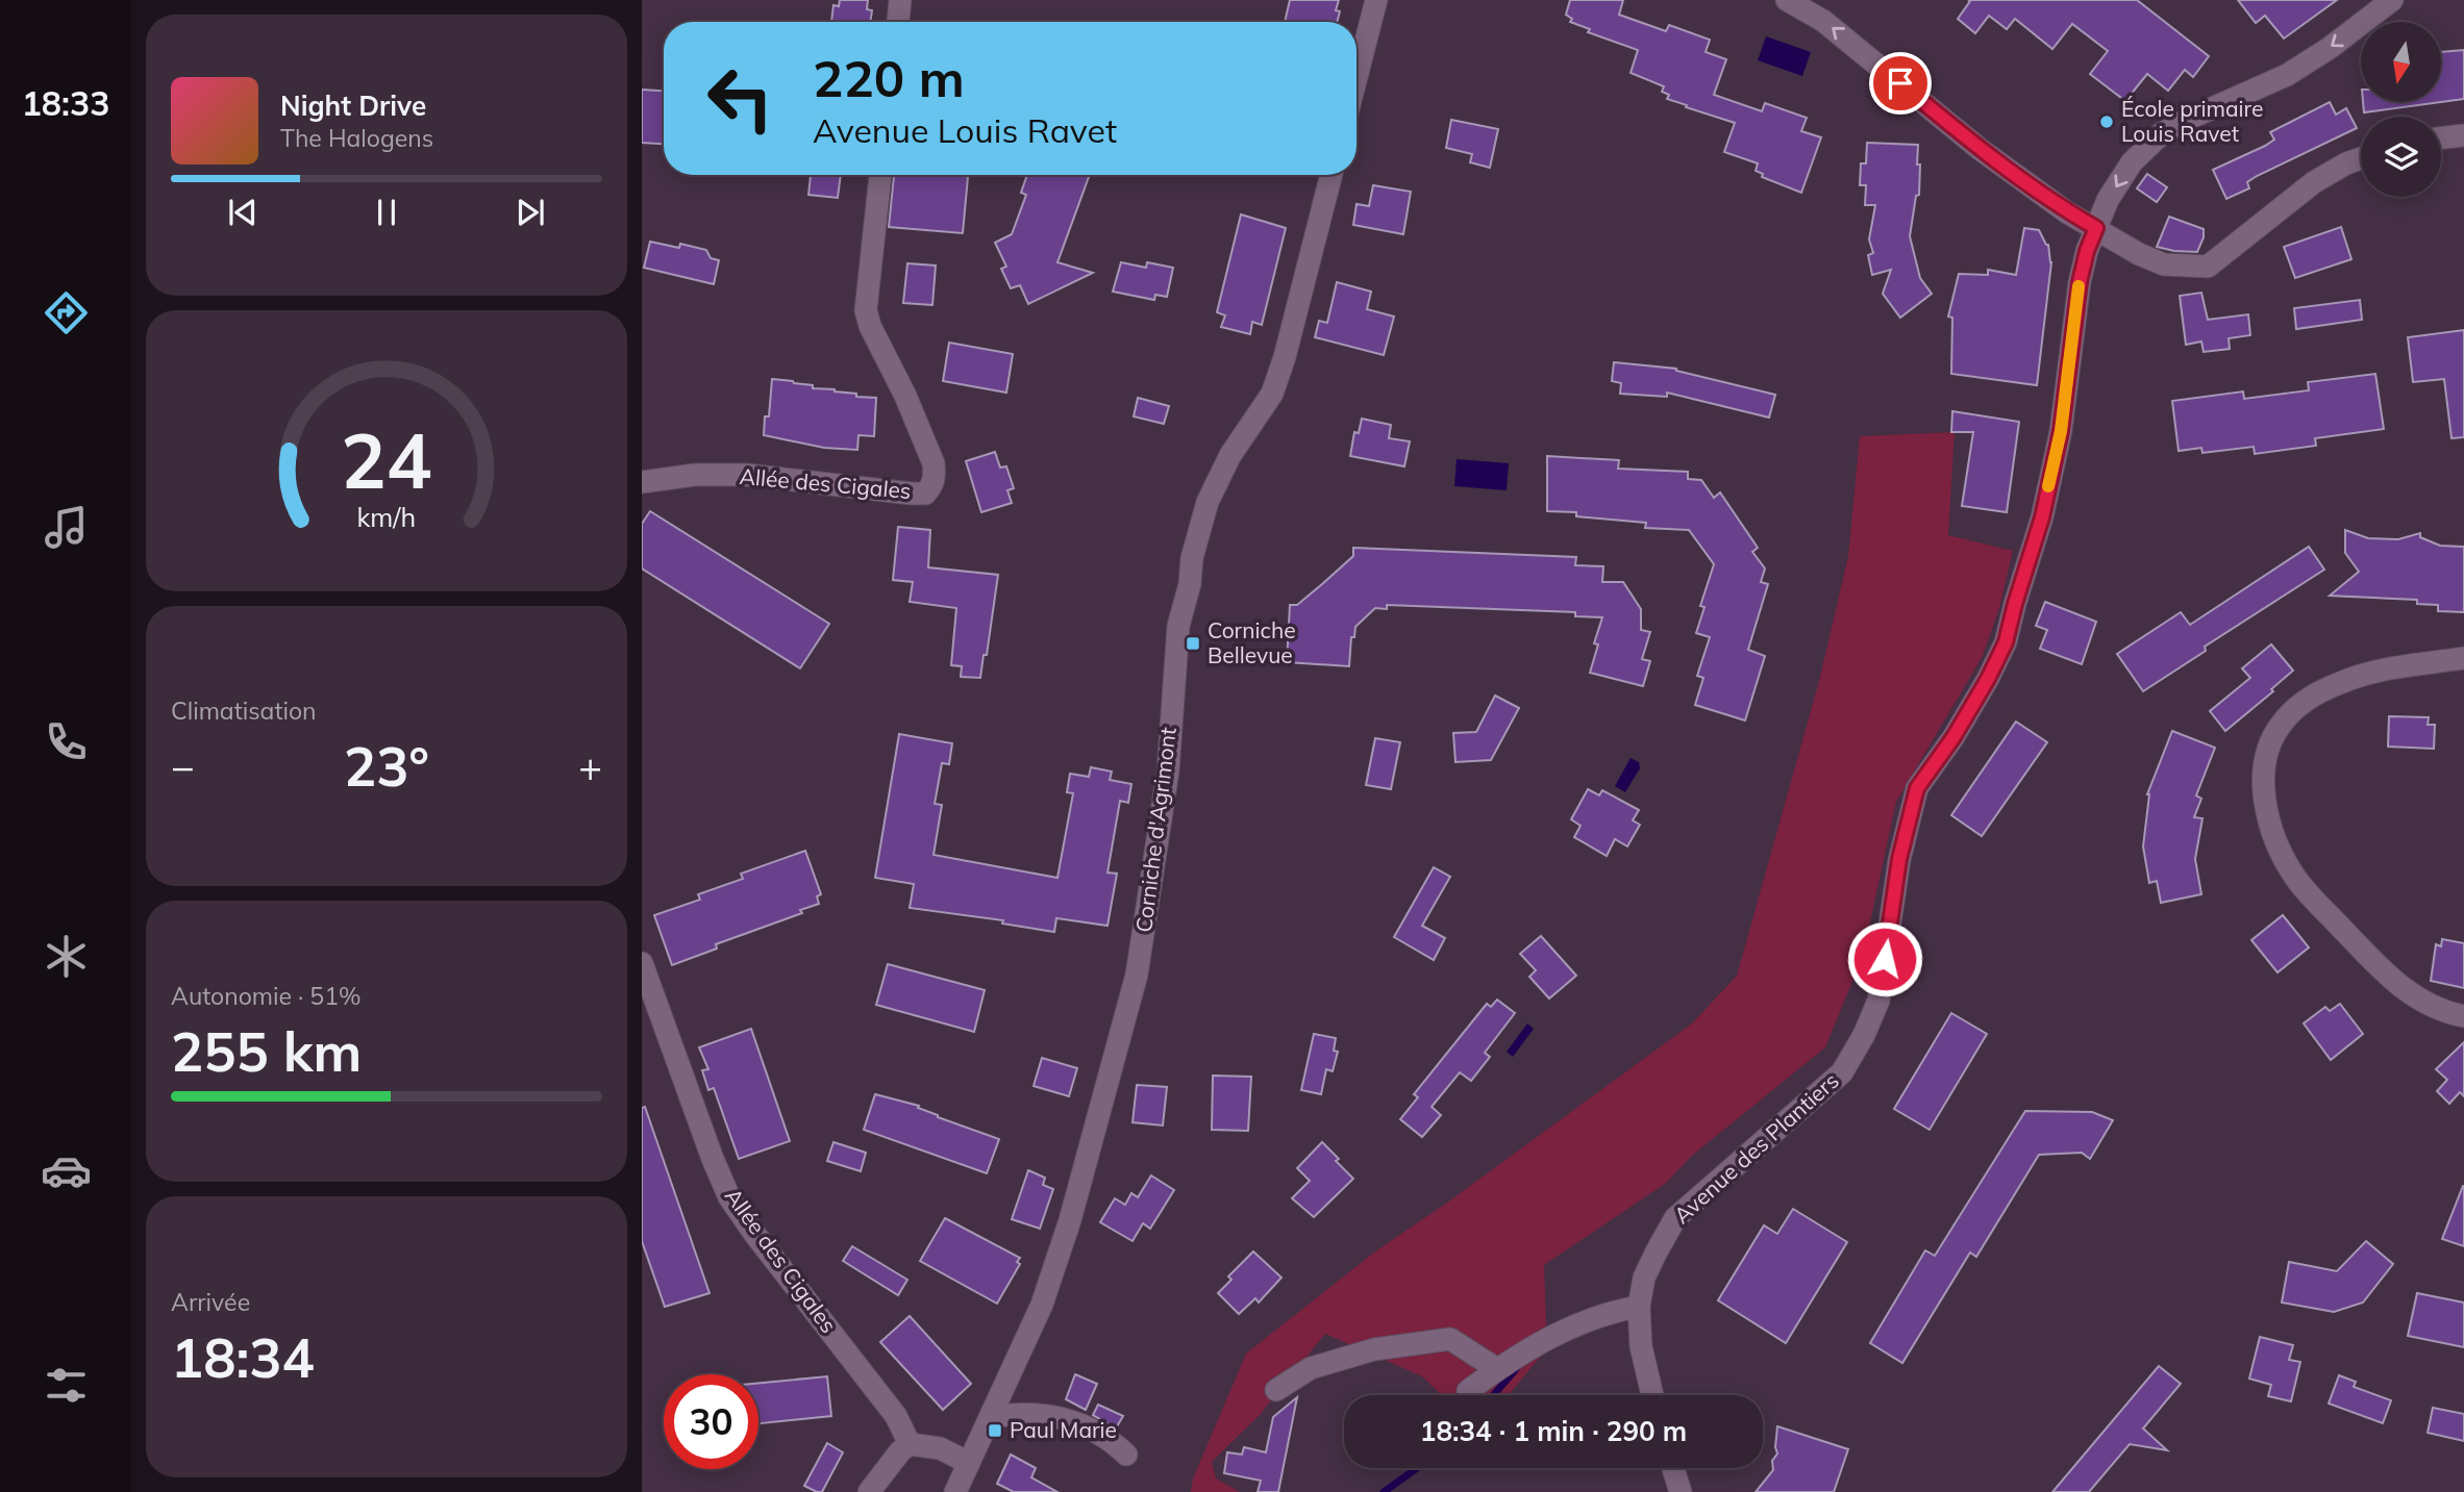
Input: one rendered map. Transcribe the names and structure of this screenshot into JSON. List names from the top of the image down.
{
  "streets": {
    "street": ["Allée des Cigales", "Corniche d'Agrimont", "Avenue des Plantiers"]
  },
  "places": {
    "other": ["École primaire Louis Ravet"],
    "transit": ["Corniche Bellevue", "Paul Marie"]
  },
  "north": "bottom",
  "page": {
    "tabs": "18:33",
    "turn": ["220 m", "Avenue Louis Ravet"],
    "song": ["Night Drive", "The Halogens"],
    "tile": [
      "Climatisation",
      ["Autonomie · 51%", "255 km"],
      ["Arrivée", "18:34"]
    ],
    "heat": ["−", "23°", "+"],
    "limit": "30",
    "trip": "18:34 · 1 min · 290 m",
    "gauge": ["24", "km/h"]
  }
}
